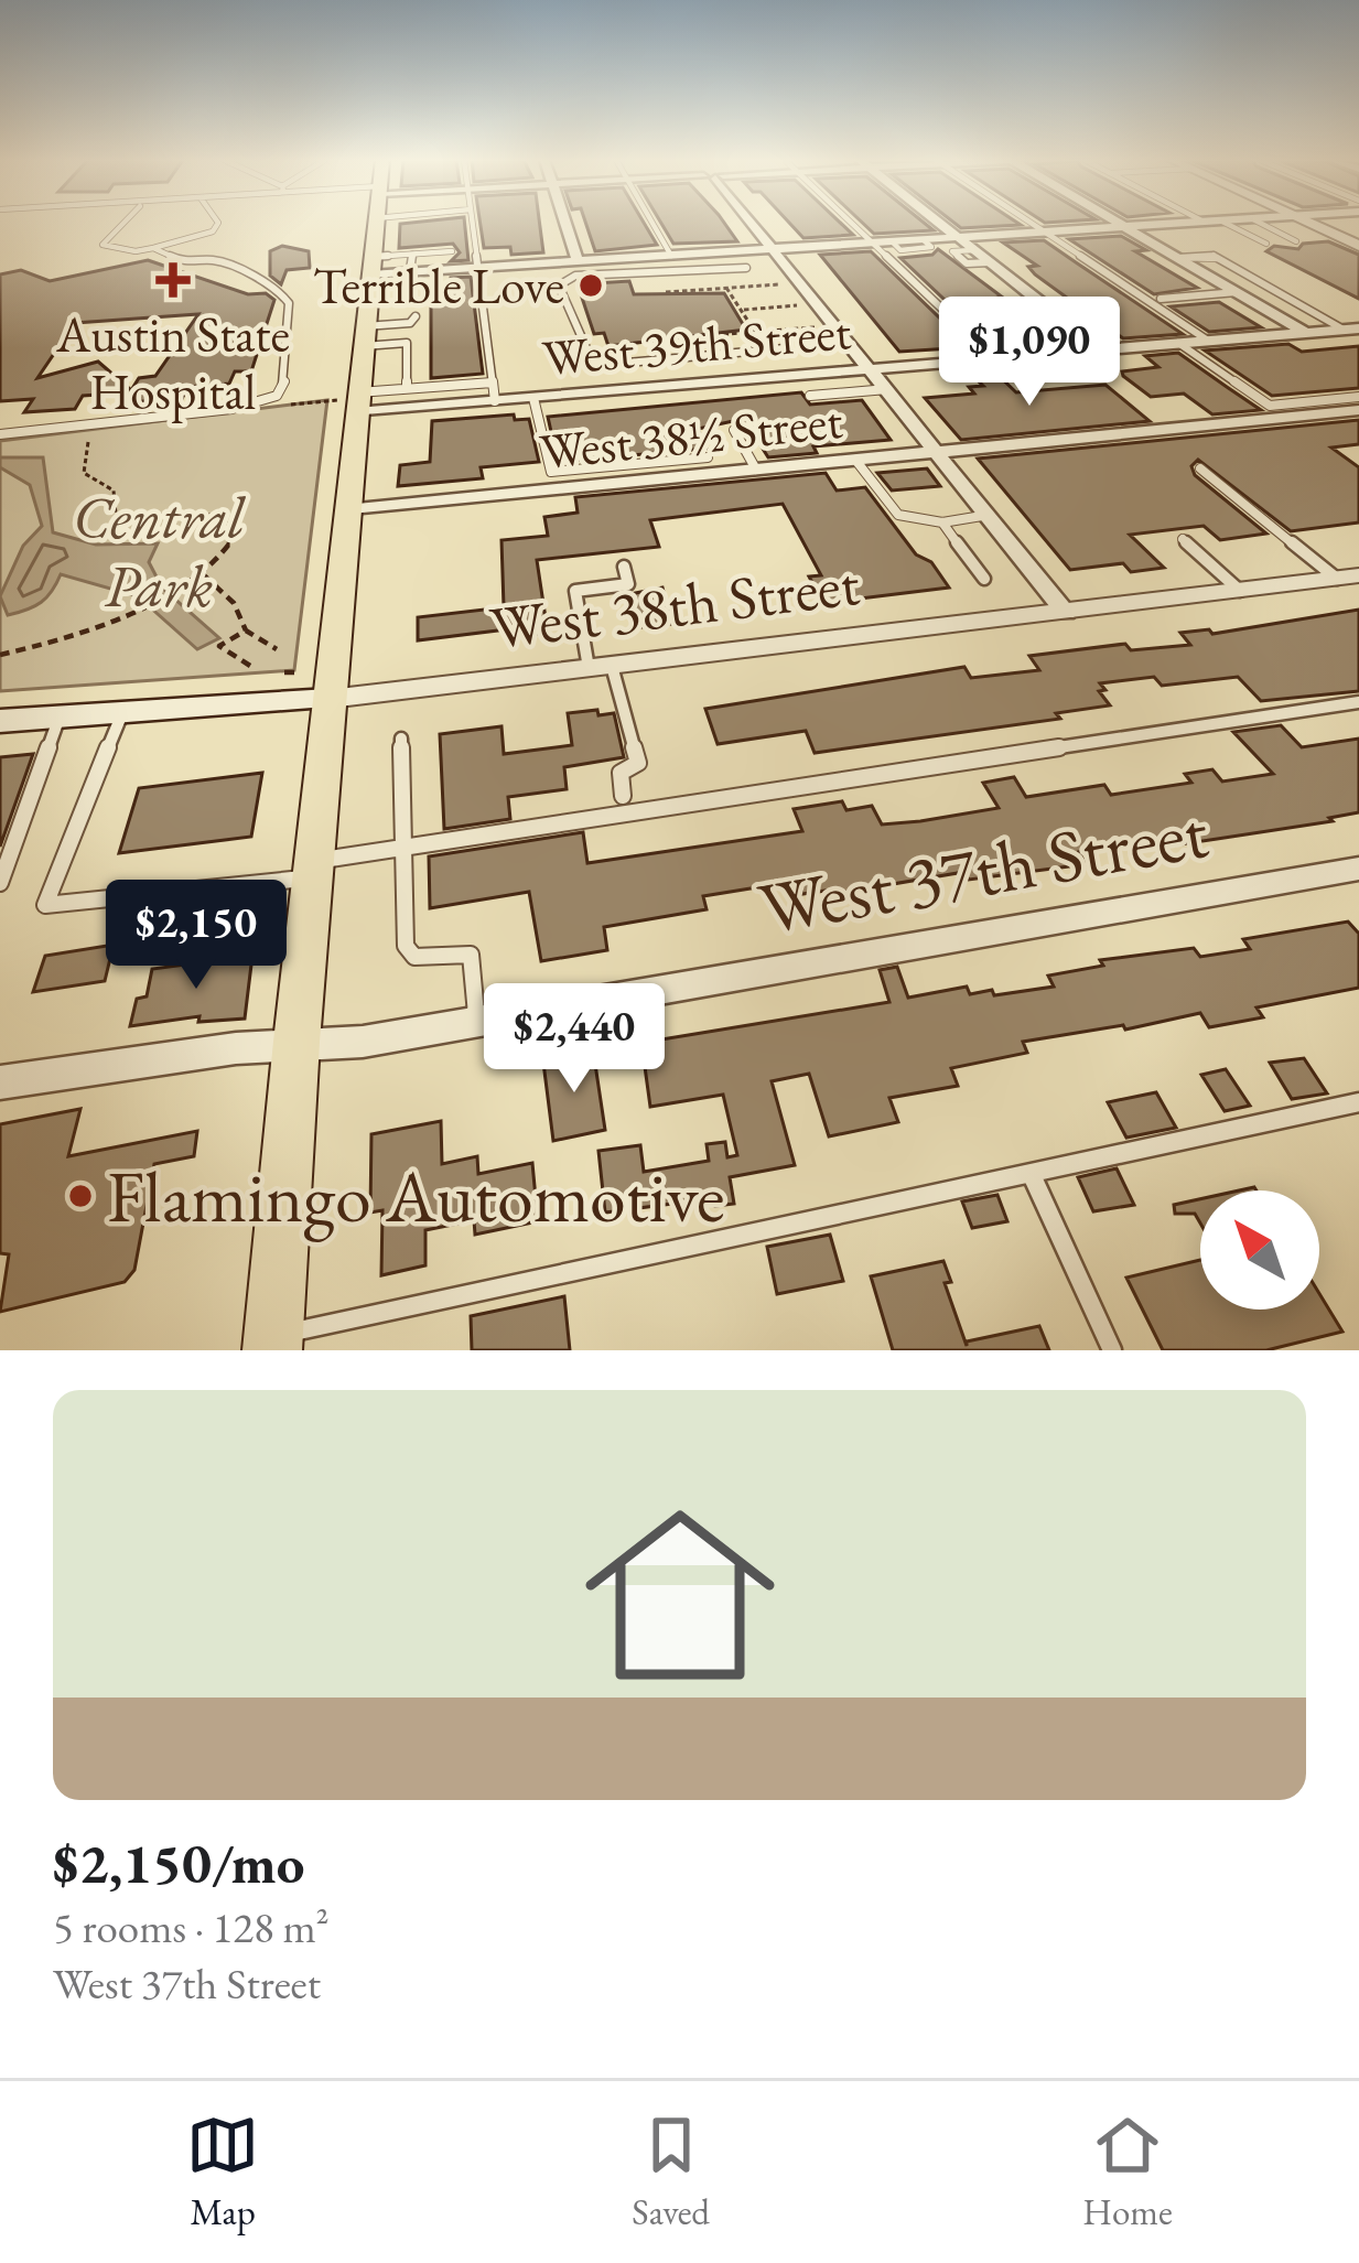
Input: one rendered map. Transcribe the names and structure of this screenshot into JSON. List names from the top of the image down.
{
  "streets": {
    "main road": ["West 38th Street"],
    "street": ["West 39th Street", "West 38½ Street", "West 37th Street"]
  },
  "parks": ["Central Park"],
  "places": {
    "health": ["Austin State Hospital"],
    "other": ["Terrible Love", "Flamingo Automotive"]
  },
  "north": "top left",
  "page": {
    "price": ["$1,090", "$2,150", "$2,440"],
    "list": [
      {
        "name": "$2,150/mo",
        "note": "5 rooms · 128 m² · West 37th Street"
      }
    ],
    "tabs": ["Map", "Saved", "Home"]
  }
}
